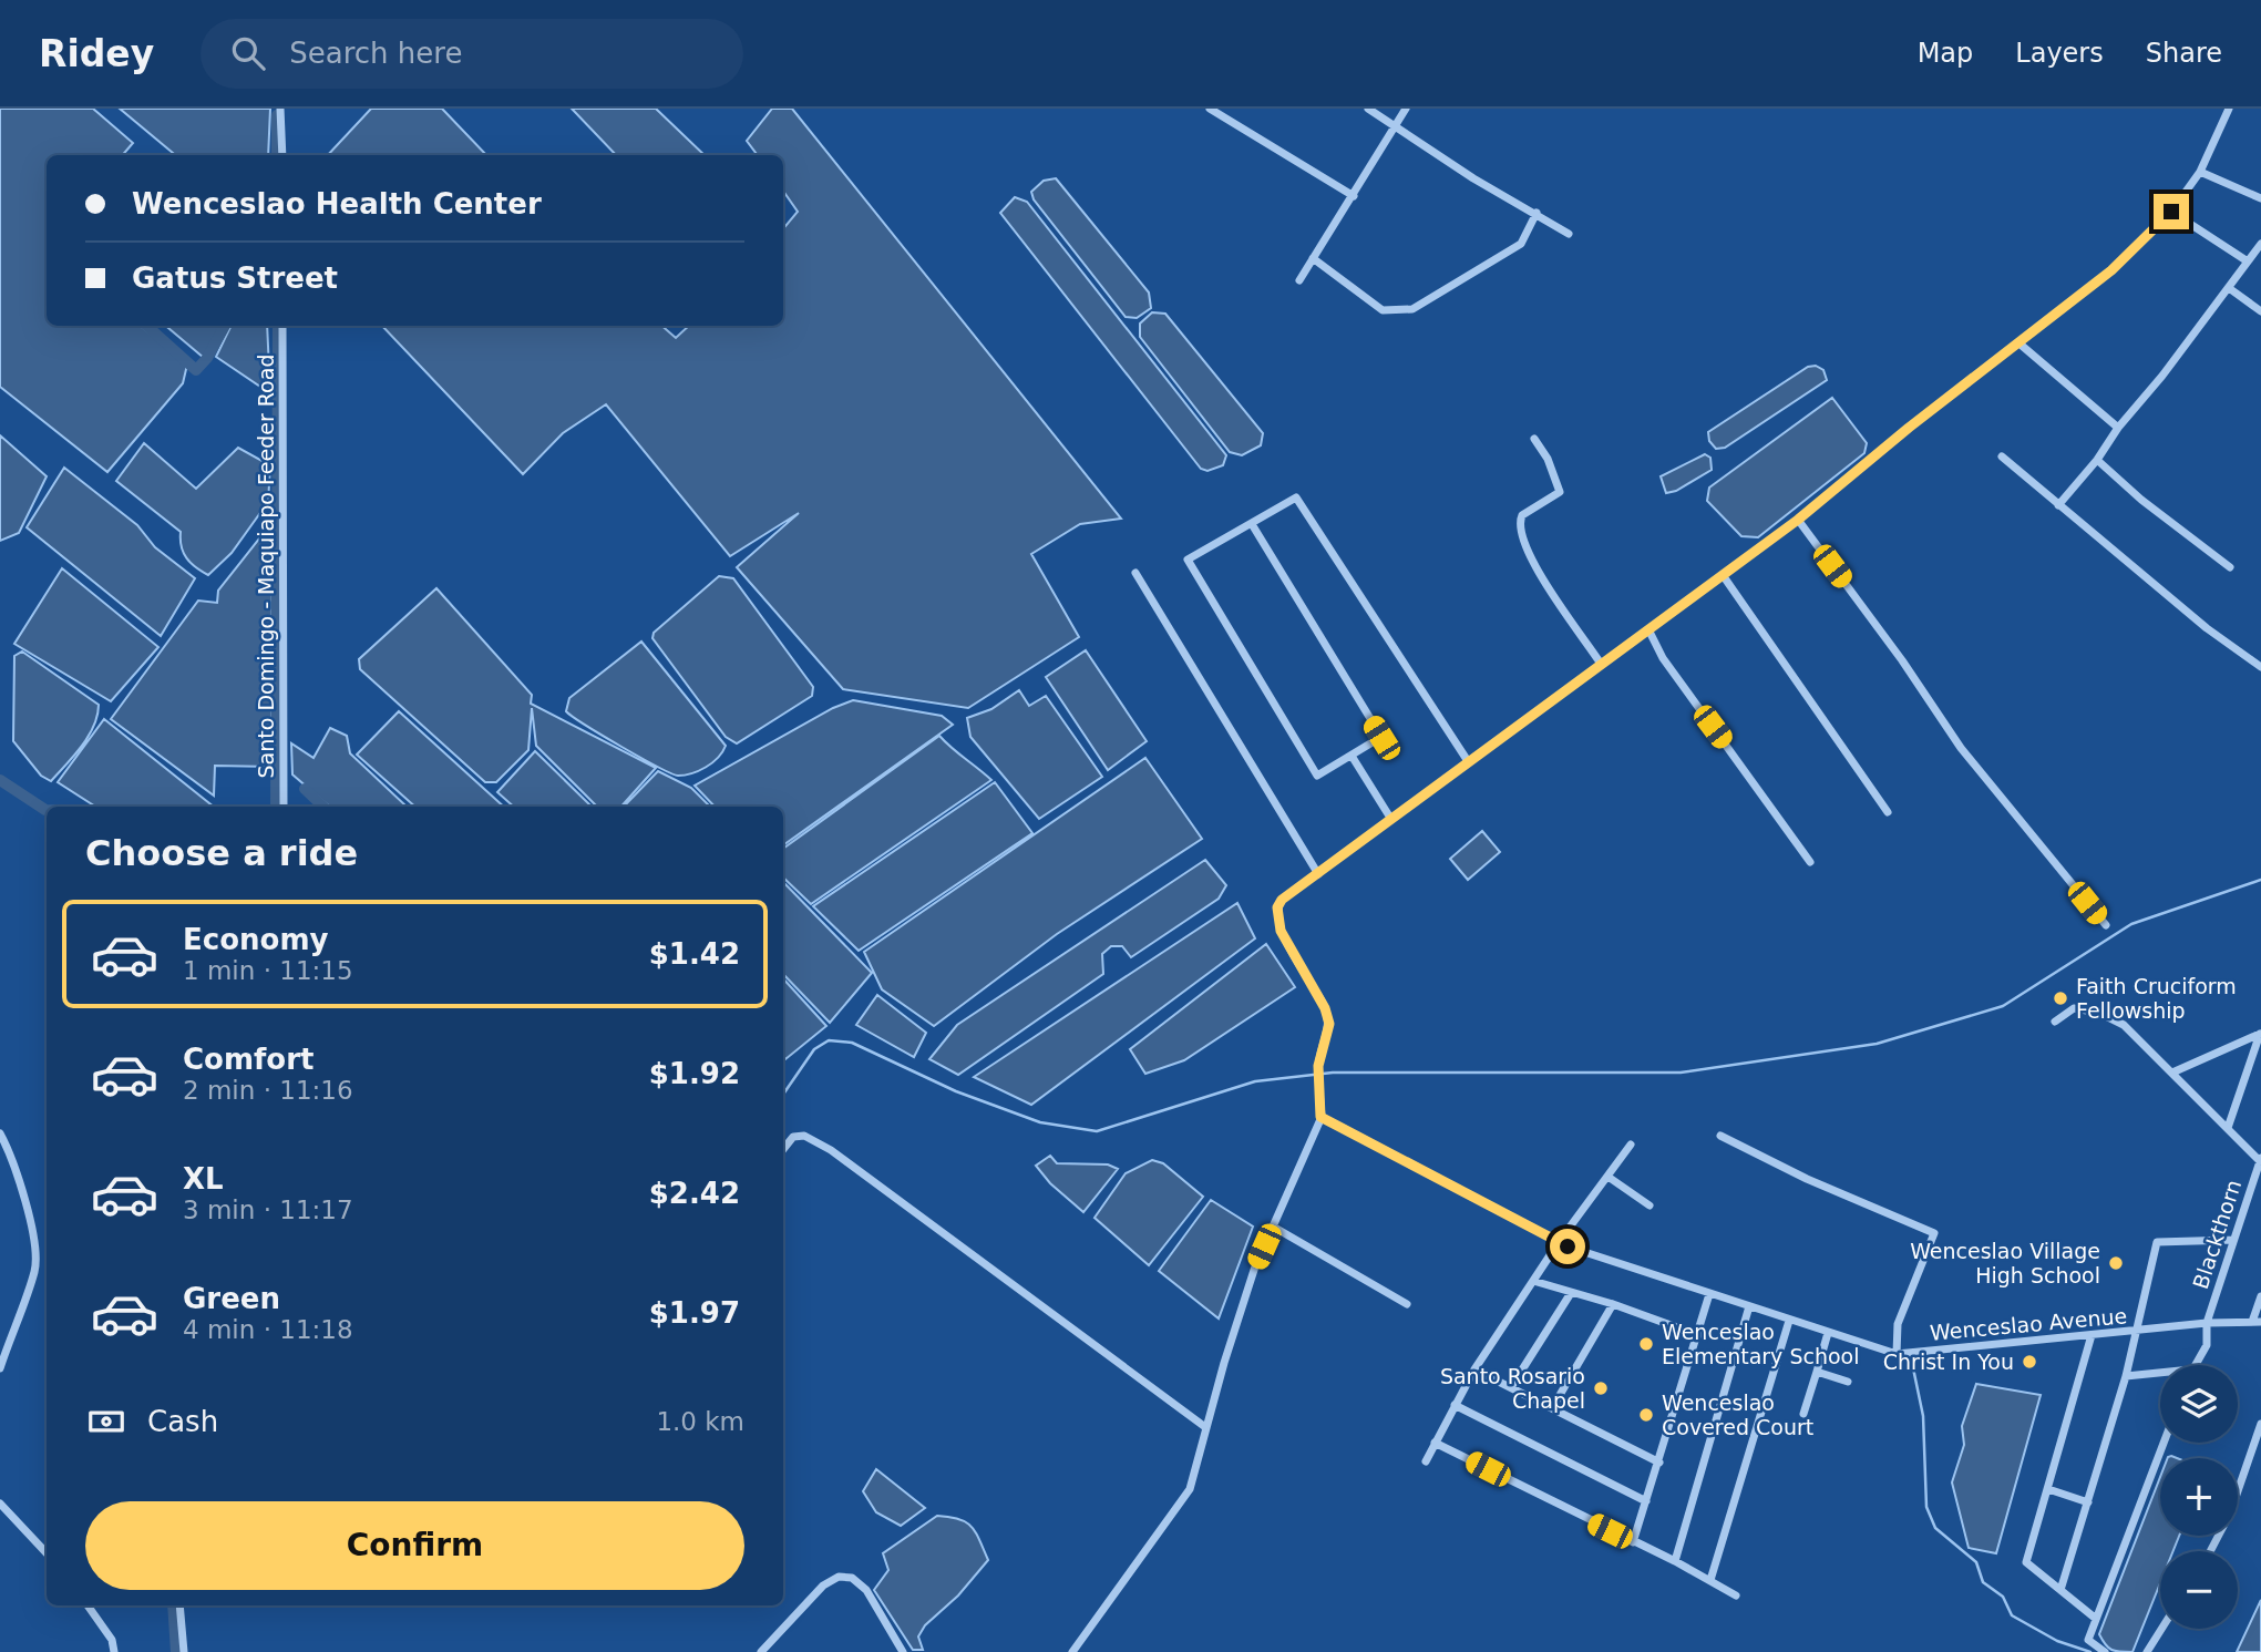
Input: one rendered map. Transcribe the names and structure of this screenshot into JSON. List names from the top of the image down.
{
  "streets": {
    "street": ["Santo Domingo - Maquiapo Feeder Road", "Blackthorn", "Wenceslao Avenue"]
  },
  "crossings": [
    ["Blackthorn", "Wenceslao Avenue"]
  ],
  "places": [
    "Faith Cruciform Fellowship",
    "Wenceslao Village High School",
    "Wenceslao Elementary School",
    "Christ In You",
    "Santo Rosario Chapel",
    "Wenceslao Covered Court"
  ],
  "page": {
    "header": "Ridey",
    "search": "Search here",
    "nav": ["Map", "Layers", "Share"],
    "banner": ["Wenceslao Health Center", "Gatus Street"],
    "heading": "Choose a ride",
    "list": [
      {
        "name": "Economy",
        "note": "1 min · 11:15",
        "value": "$1.42"
      },
      {
        "name": "Comfort",
        "note": "2 min · 11:16",
        "value": "$1.92"
      },
      {
        "name": "XL",
        "note": "3 min · 11:17",
        "value": "$2.42"
      },
      {
        "name": "Green",
        "note": "4 min · 11:18",
        "value": "$1.97"
      }
    ],
    "map_buttons": ["+", "−"],
    "pay": ["Cash", "1.0 km"],
    "buttons": "Confirm"
  }
}
